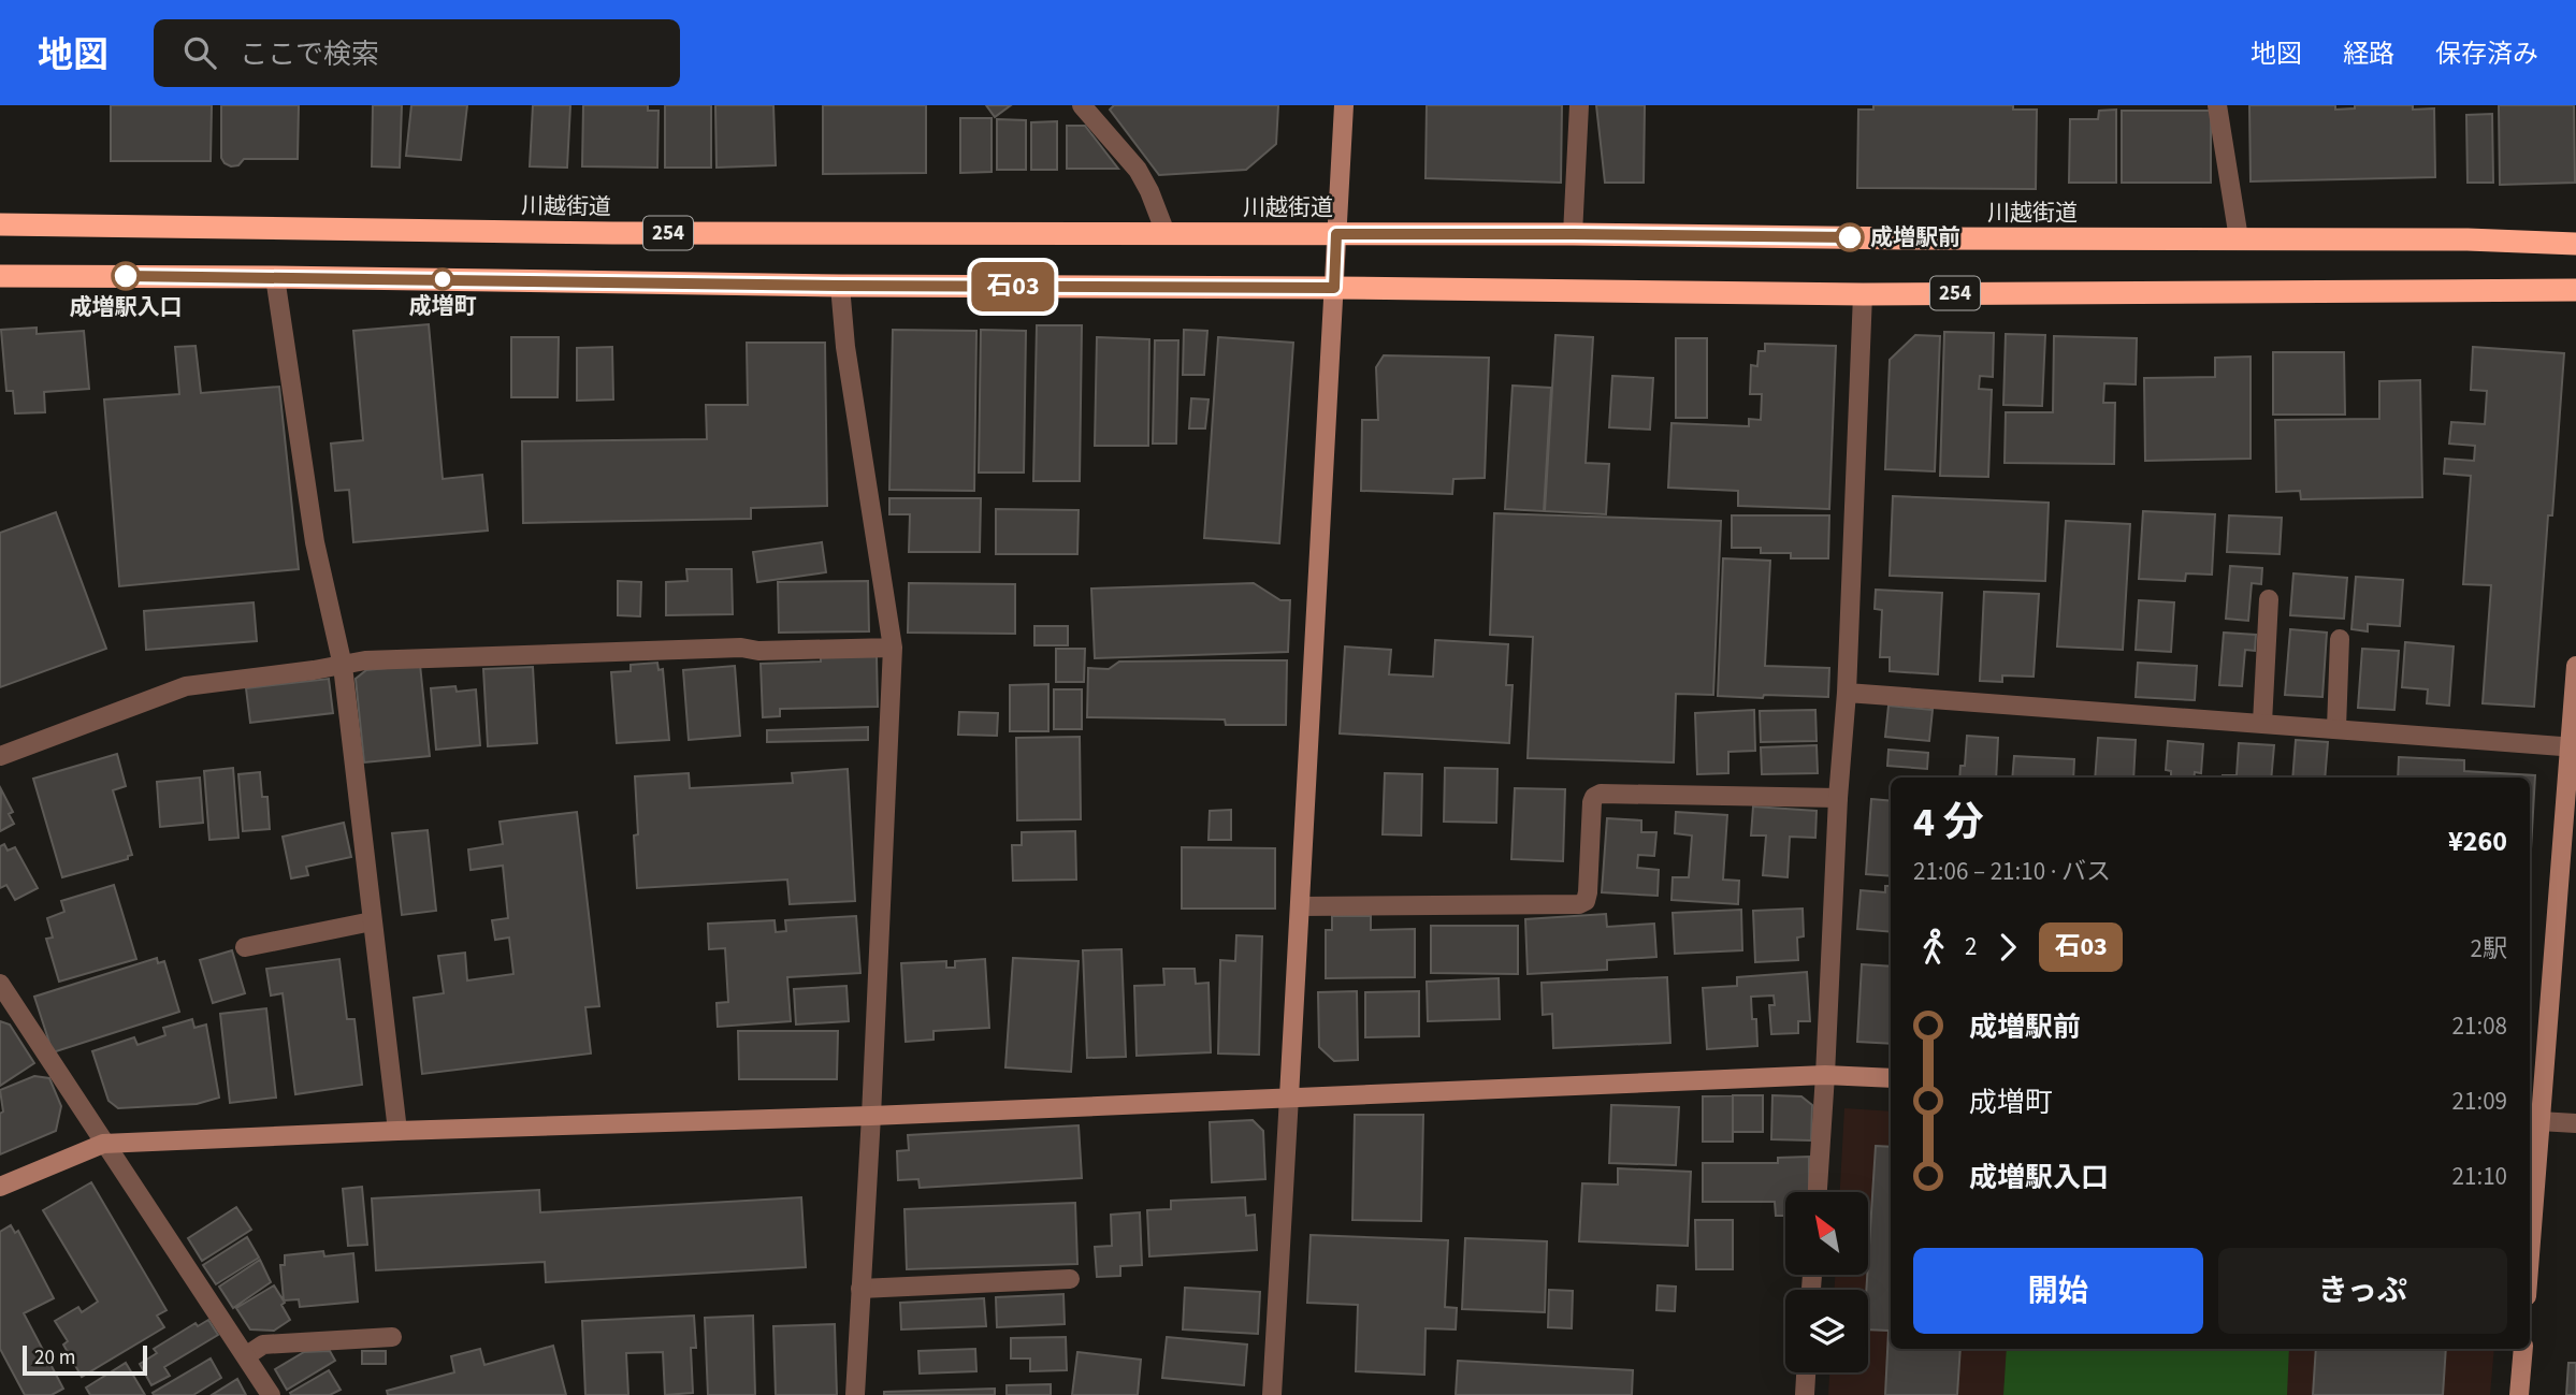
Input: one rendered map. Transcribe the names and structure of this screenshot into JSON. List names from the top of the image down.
{
  "streets": {
    "highway": ["川越街道", "254"]
  },
  "places": ["成増駅前", "成増駅入口", "成増町"],
  "lines": ["bus line 石03"],
  "scale_bar": "20 m",
  "north": "top left",
  "page": {
    "header": "地図",
    "search": "ここで検索",
    "nav": ["地図", "経路", "保存済み"],
    "on_map": "石03",
    "heading": ["4 分", "21:06 – 21:10 · バス", "¥260"],
    "legs": ["2", "石03", "2駅"],
    "list": [
      {
        "name": "成増駅前",
        "value": "21:08"
      },
      {
        "name": "成増町",
        "value": "21:09"
      },
      {
        "name": "成増駅入口",
        "value": "21:10"
      }
    ],
    "buttons": ["開始", "きっぷ"],
    "scale": "20 m"
  }
}
